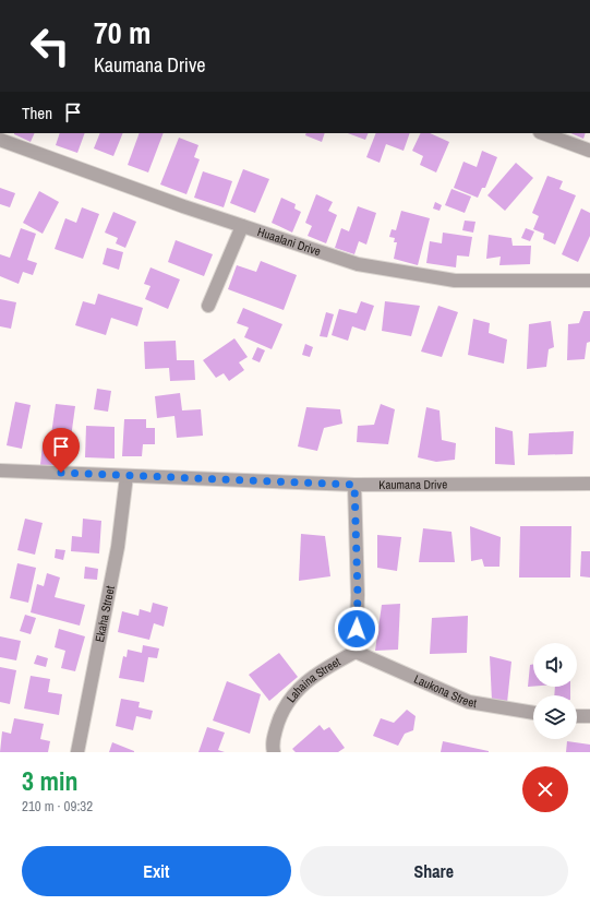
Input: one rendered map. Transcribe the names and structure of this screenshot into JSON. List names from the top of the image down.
{
  "streets": {
    "street": [
      "Huaalani Drive",
      "Kaumana Drive",
      "Ekaha Street",
      "Lahaina Street",
      "Laukona Street"
    ]
  },
  "crossings": [
    ["Kaumana Drive", "Ekaha Street"],
    ["Lahaina Street", "Laukona Street"]
  ],
  "page": {
    "turn": ["70 m", "Kaumana Drive"],
    "then": "Then",
    "heading": ["3 min", "210 m · 09:32"],
    "buttons": ["Exit", "Share"]
  }
}
